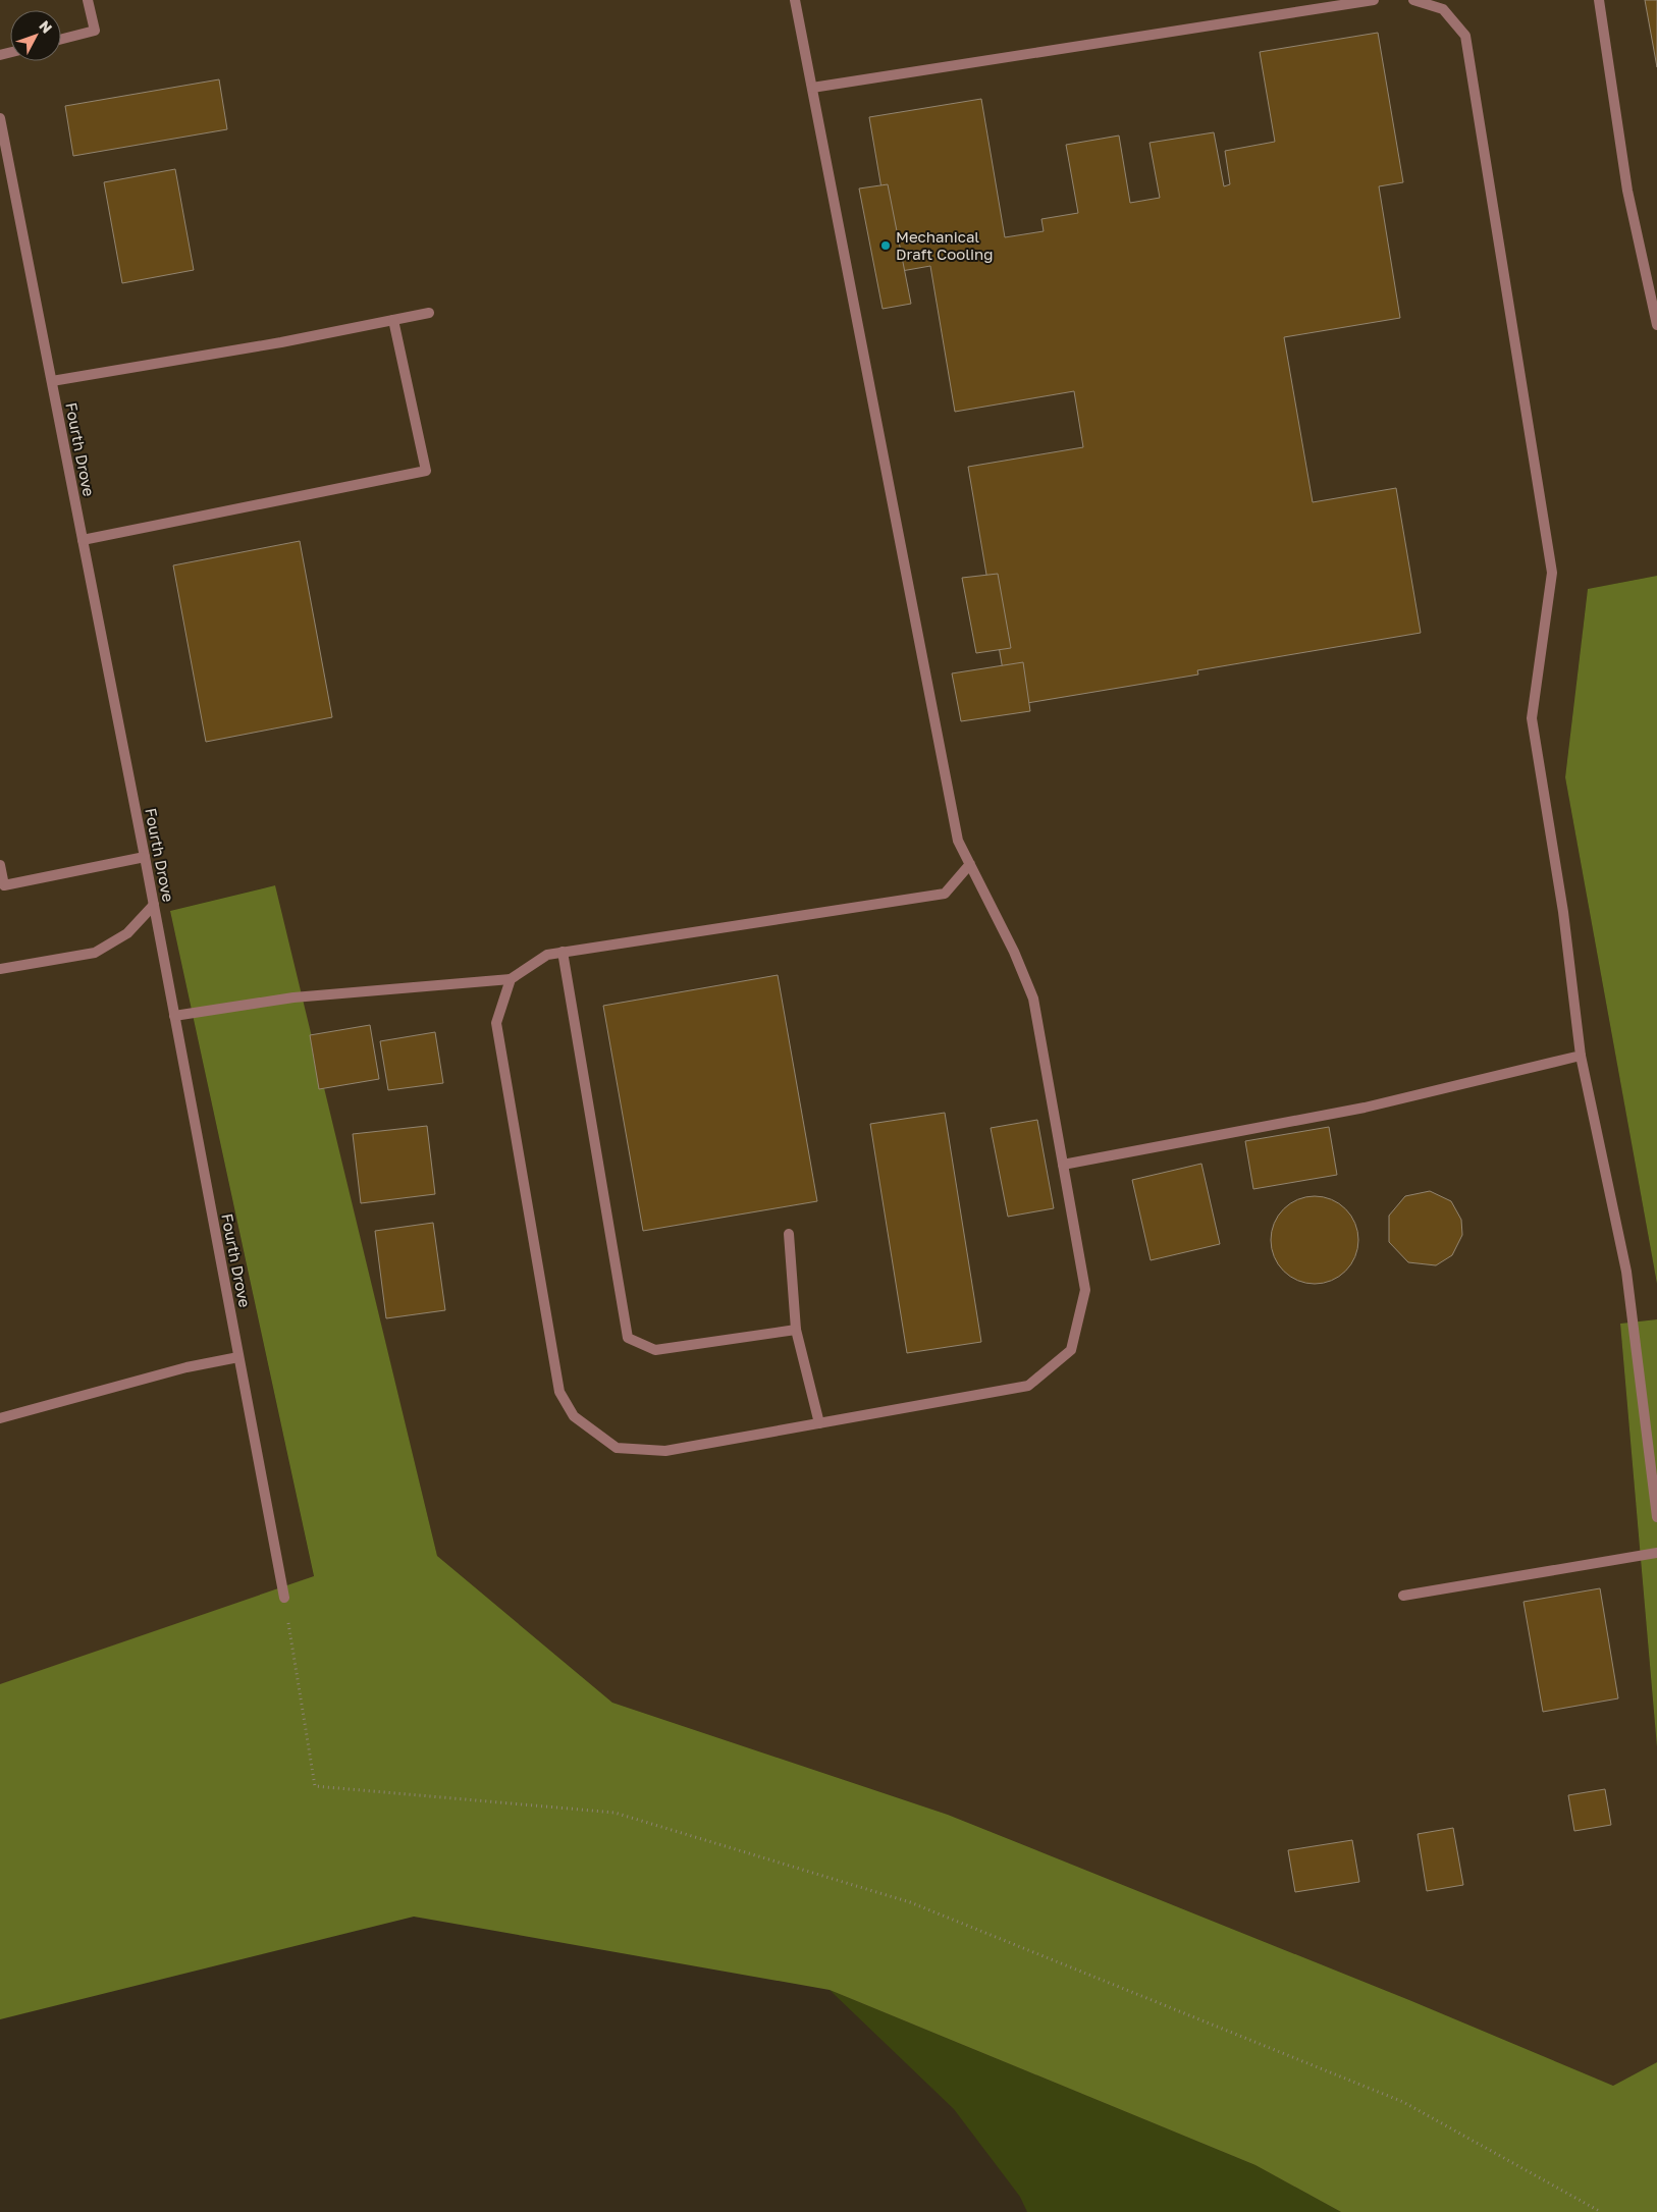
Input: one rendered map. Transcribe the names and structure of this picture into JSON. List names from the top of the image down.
{
  "streets": {
    "lane": ["Fourth Drove"]
  },
  "places": ["Mechanical Draft Cooling"],
  "north": "top right"
}
